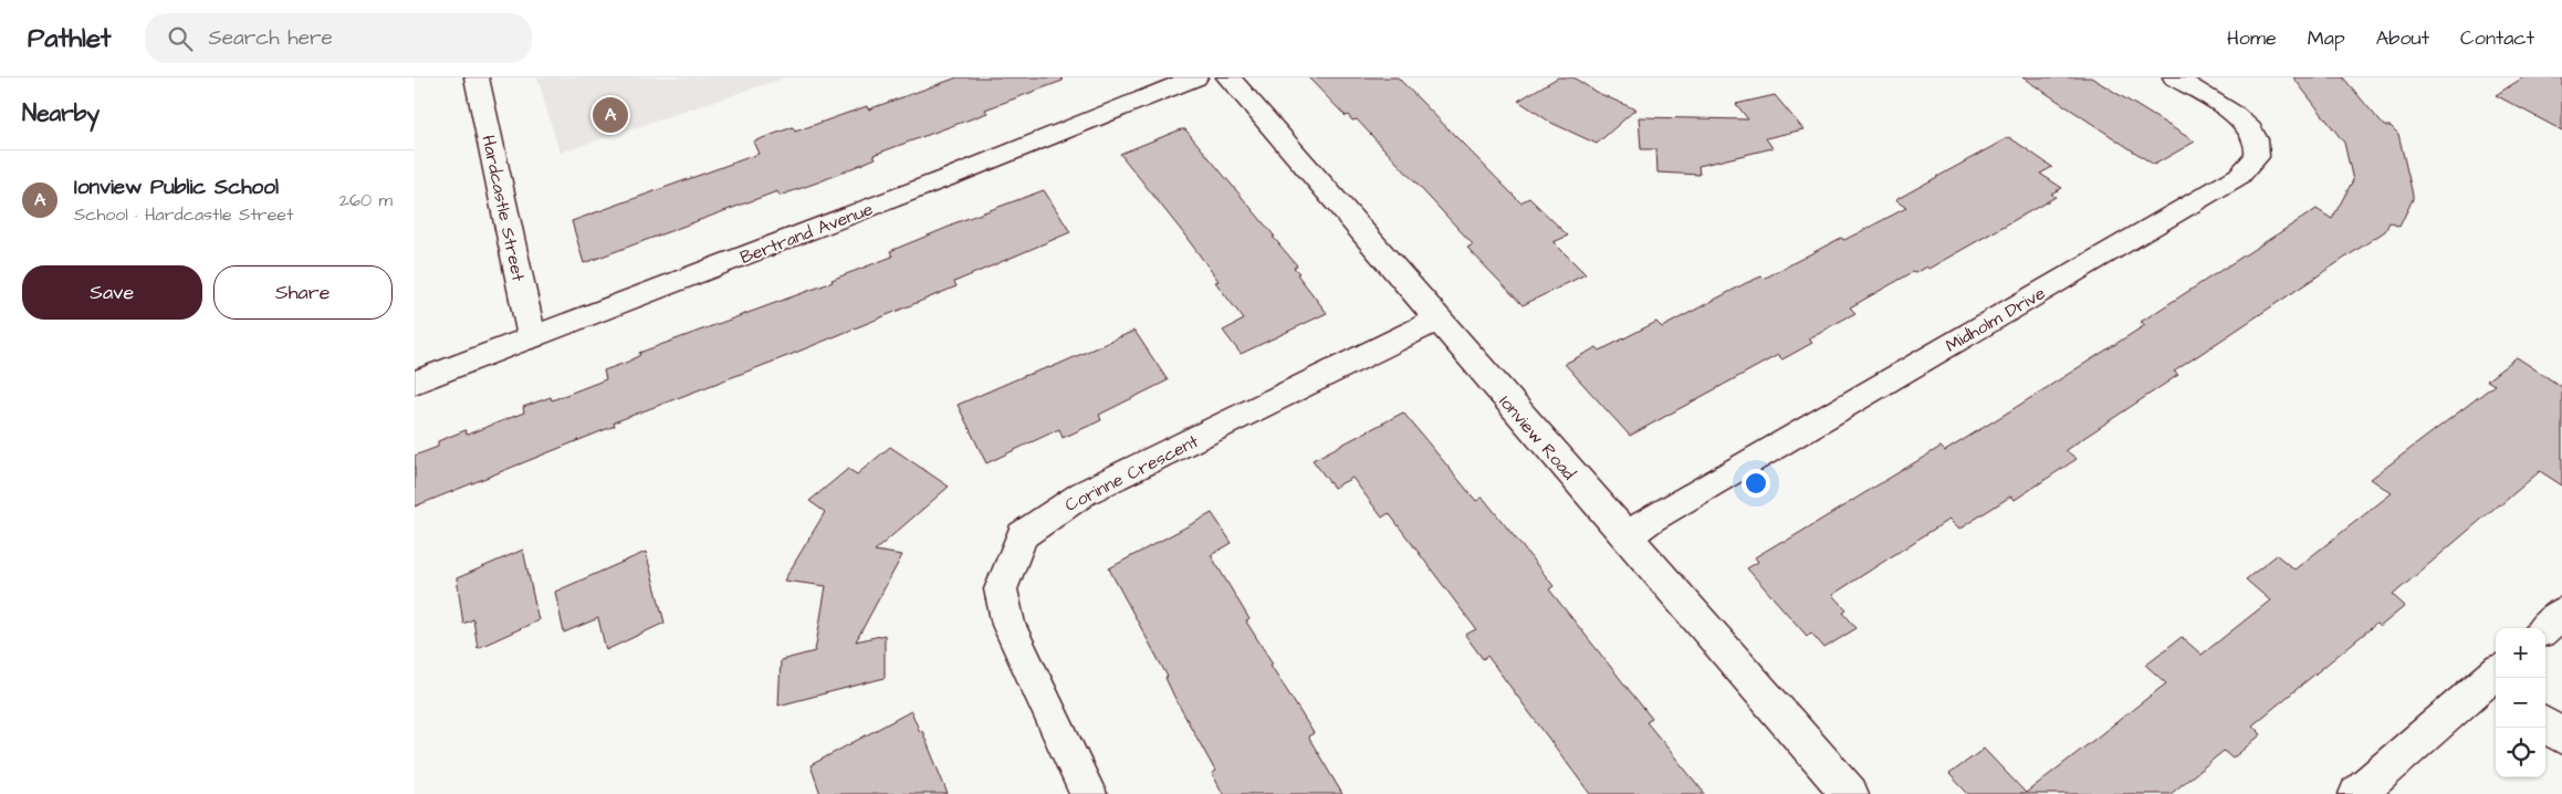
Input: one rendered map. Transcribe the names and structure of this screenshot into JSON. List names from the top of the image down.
{
  "streets": {
    "street": [
      "Hardcastle Street",
      "Bertrand Avenue",
      "Midholm Drive",
      "Ionview Road",
      "Corinne Crescent"
    ]
  },
  "crossings": [
    ["Hardcastle Street", "Bertrand Avenue"],
    ["Midholm Drive", "Ionview Road"],
    ["Ionview Road", "Corinne Crescent"]
  ],
  "page": {
    "header": "Pathlet",
    "search": "Search here",
    "nav": [
      "Home",
      "Map",
      "About",
      "Contact"
    ],
    "heading": "Nearby",
    "pins": "A",
    "list": [
      {
        "mark": "A",
        "name": "Ionview Public School",
        "note": "School · Hardcastle Street",
        "value": "260 m"
      }
    ],
    "buttons": ["Save", "Share"],
    "map_buttons": ["+", "−"]
  }
}
